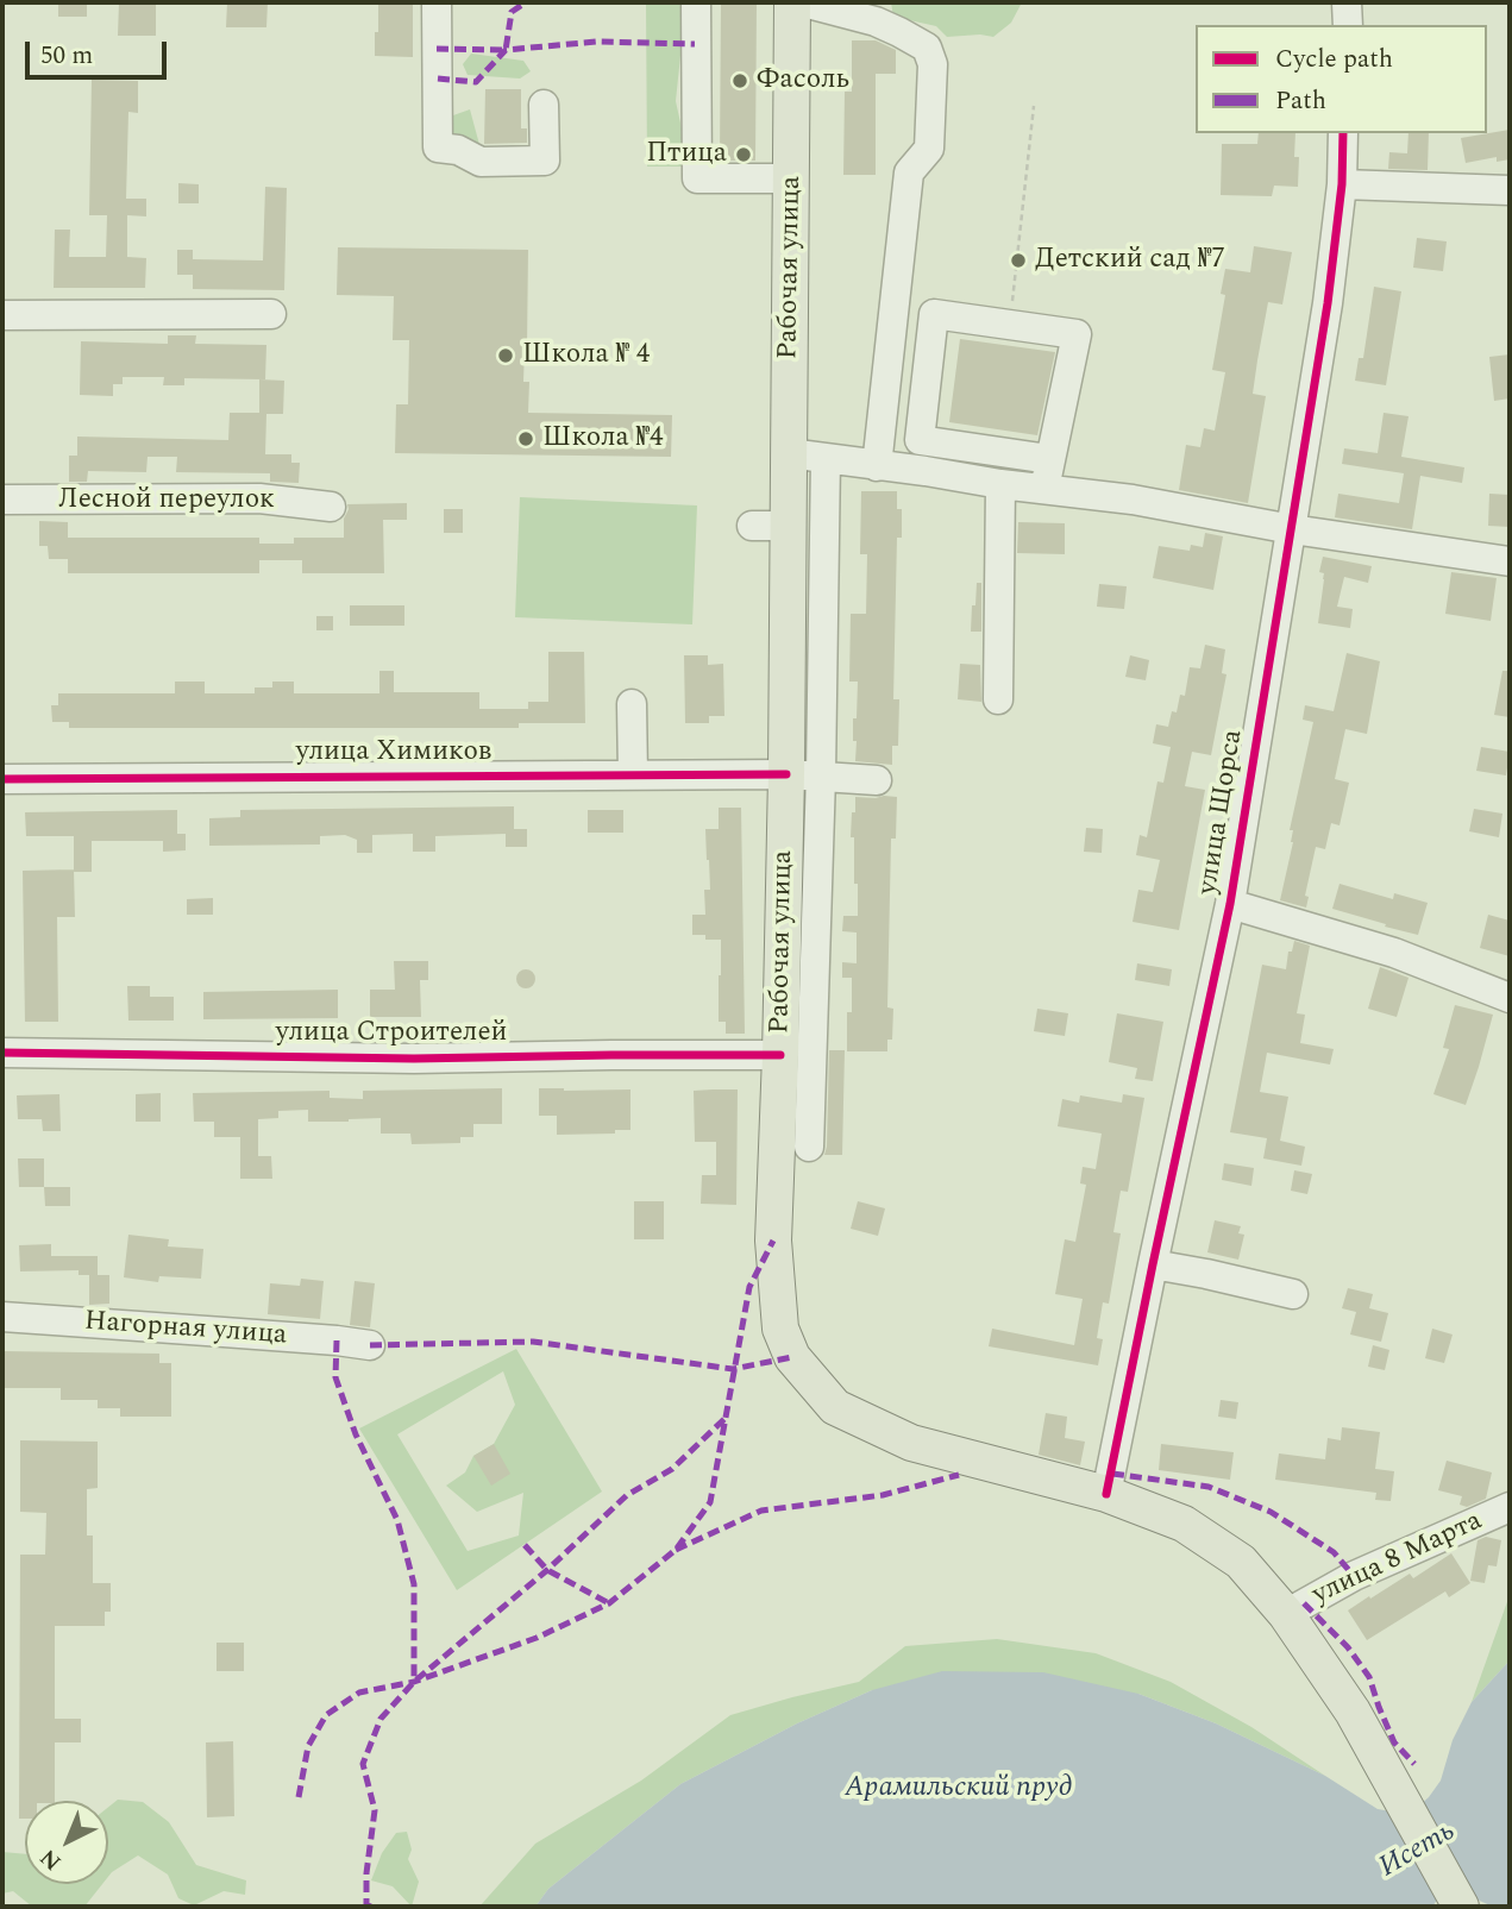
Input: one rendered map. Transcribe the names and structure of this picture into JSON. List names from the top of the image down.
{
  "streets": {
    "main road": ["Рабочая улица"],
    "street": [
      "Лесной переулок",
      "улица Химиков",
      "улица Щорса",
      "улица Строителей",
      "Нагорная улица",
      "улица 8 Марта"
    ]
  },
  "crossings": [
    ["Рабочая улица", "улица Химиков"],
    ["Рабочая улица", "улица Щорса"],
    ["Рабочая улица", "улица Строителей"],
    ["Рабочая улица", "улица 8 Марта"]
  ],
  "water": ["Арамильский пруд", "Исеть"],
  "places": [
    "Фасоль",
    "Птица",
    "Детский сад №7",
    "Школа № 4",
    "Школа №4"
  ],
  "legend": ["Cycle path", "Path"],
  "scale_bar": "50 m",
  "north": "bottom left"
}
